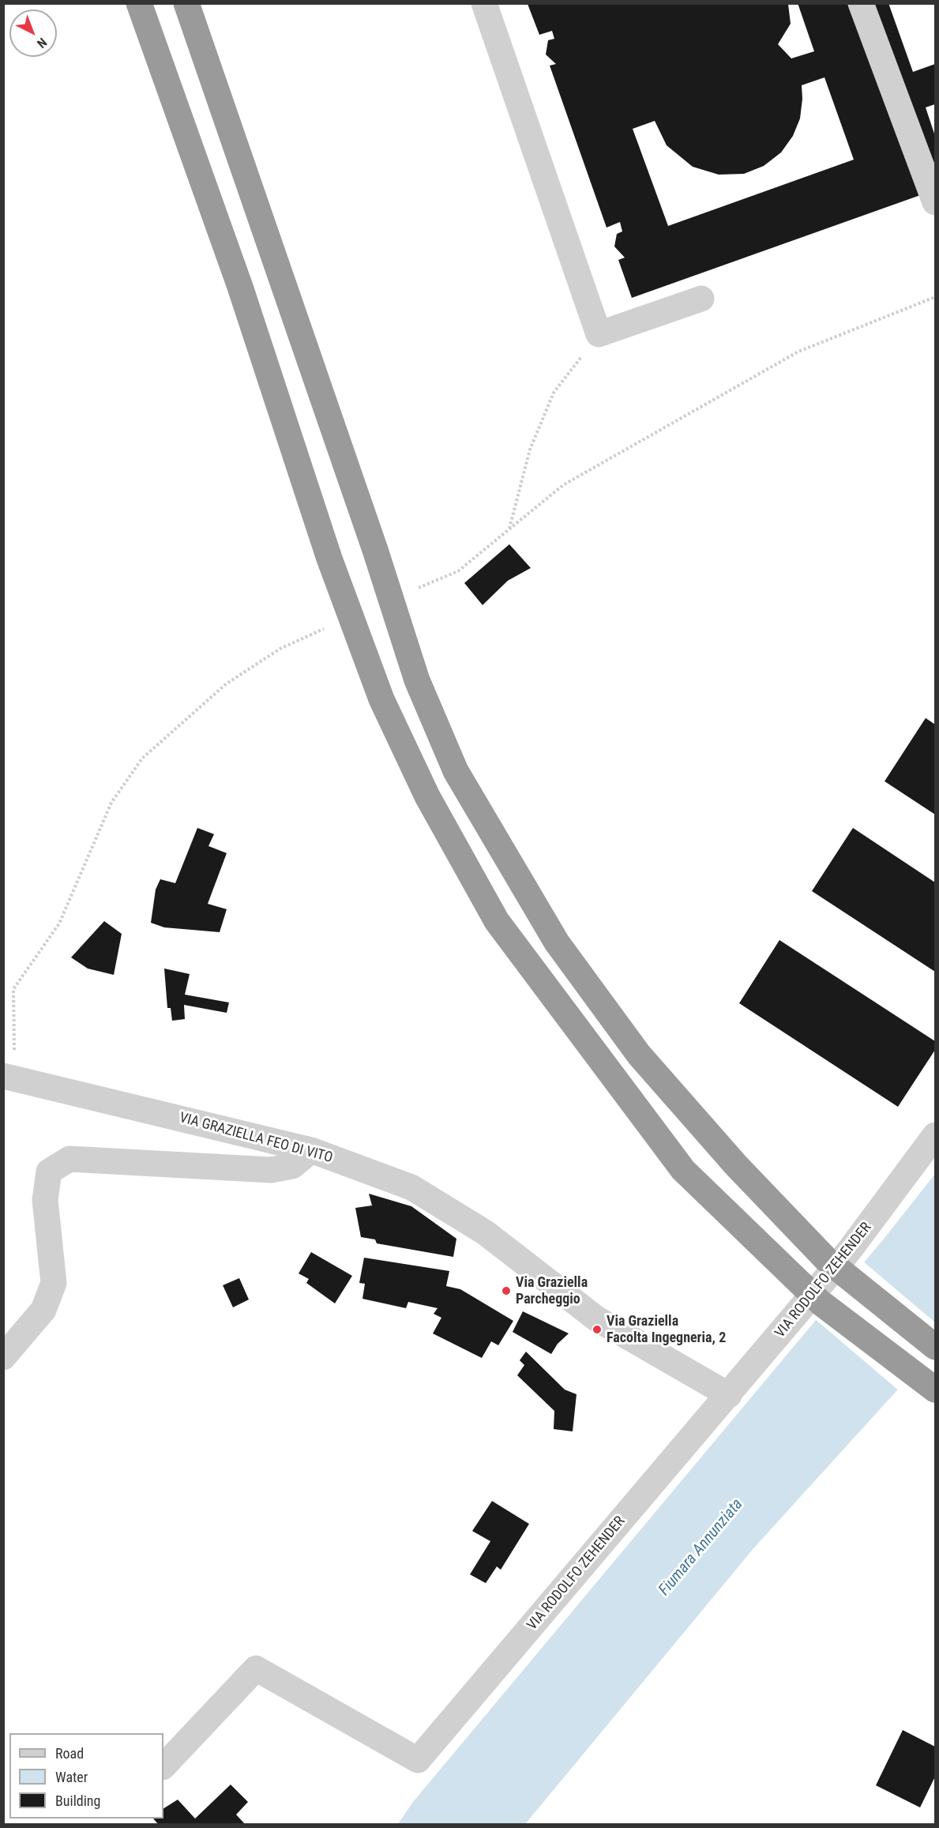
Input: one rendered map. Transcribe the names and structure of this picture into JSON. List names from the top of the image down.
{
  "streets": {
    "street": ["VIA GRAZIELLA FEO DI VITO", "VIA RODOLFO ZEHENDER"]
  },
  "crossings": [
    ["VIA GRAZIELLA FEO DI VITO", "VIA RODOLFO ZEHENDER"]
  ],
  "water": ["Fiumara Annunziata"],
  "places": ["Via Graziella Parcheggio", "Via Graziella Facolta Ingegneria, 2"],
  "legend": ["Road", "Water", "Building"],
  "north": "bottom right"
}
